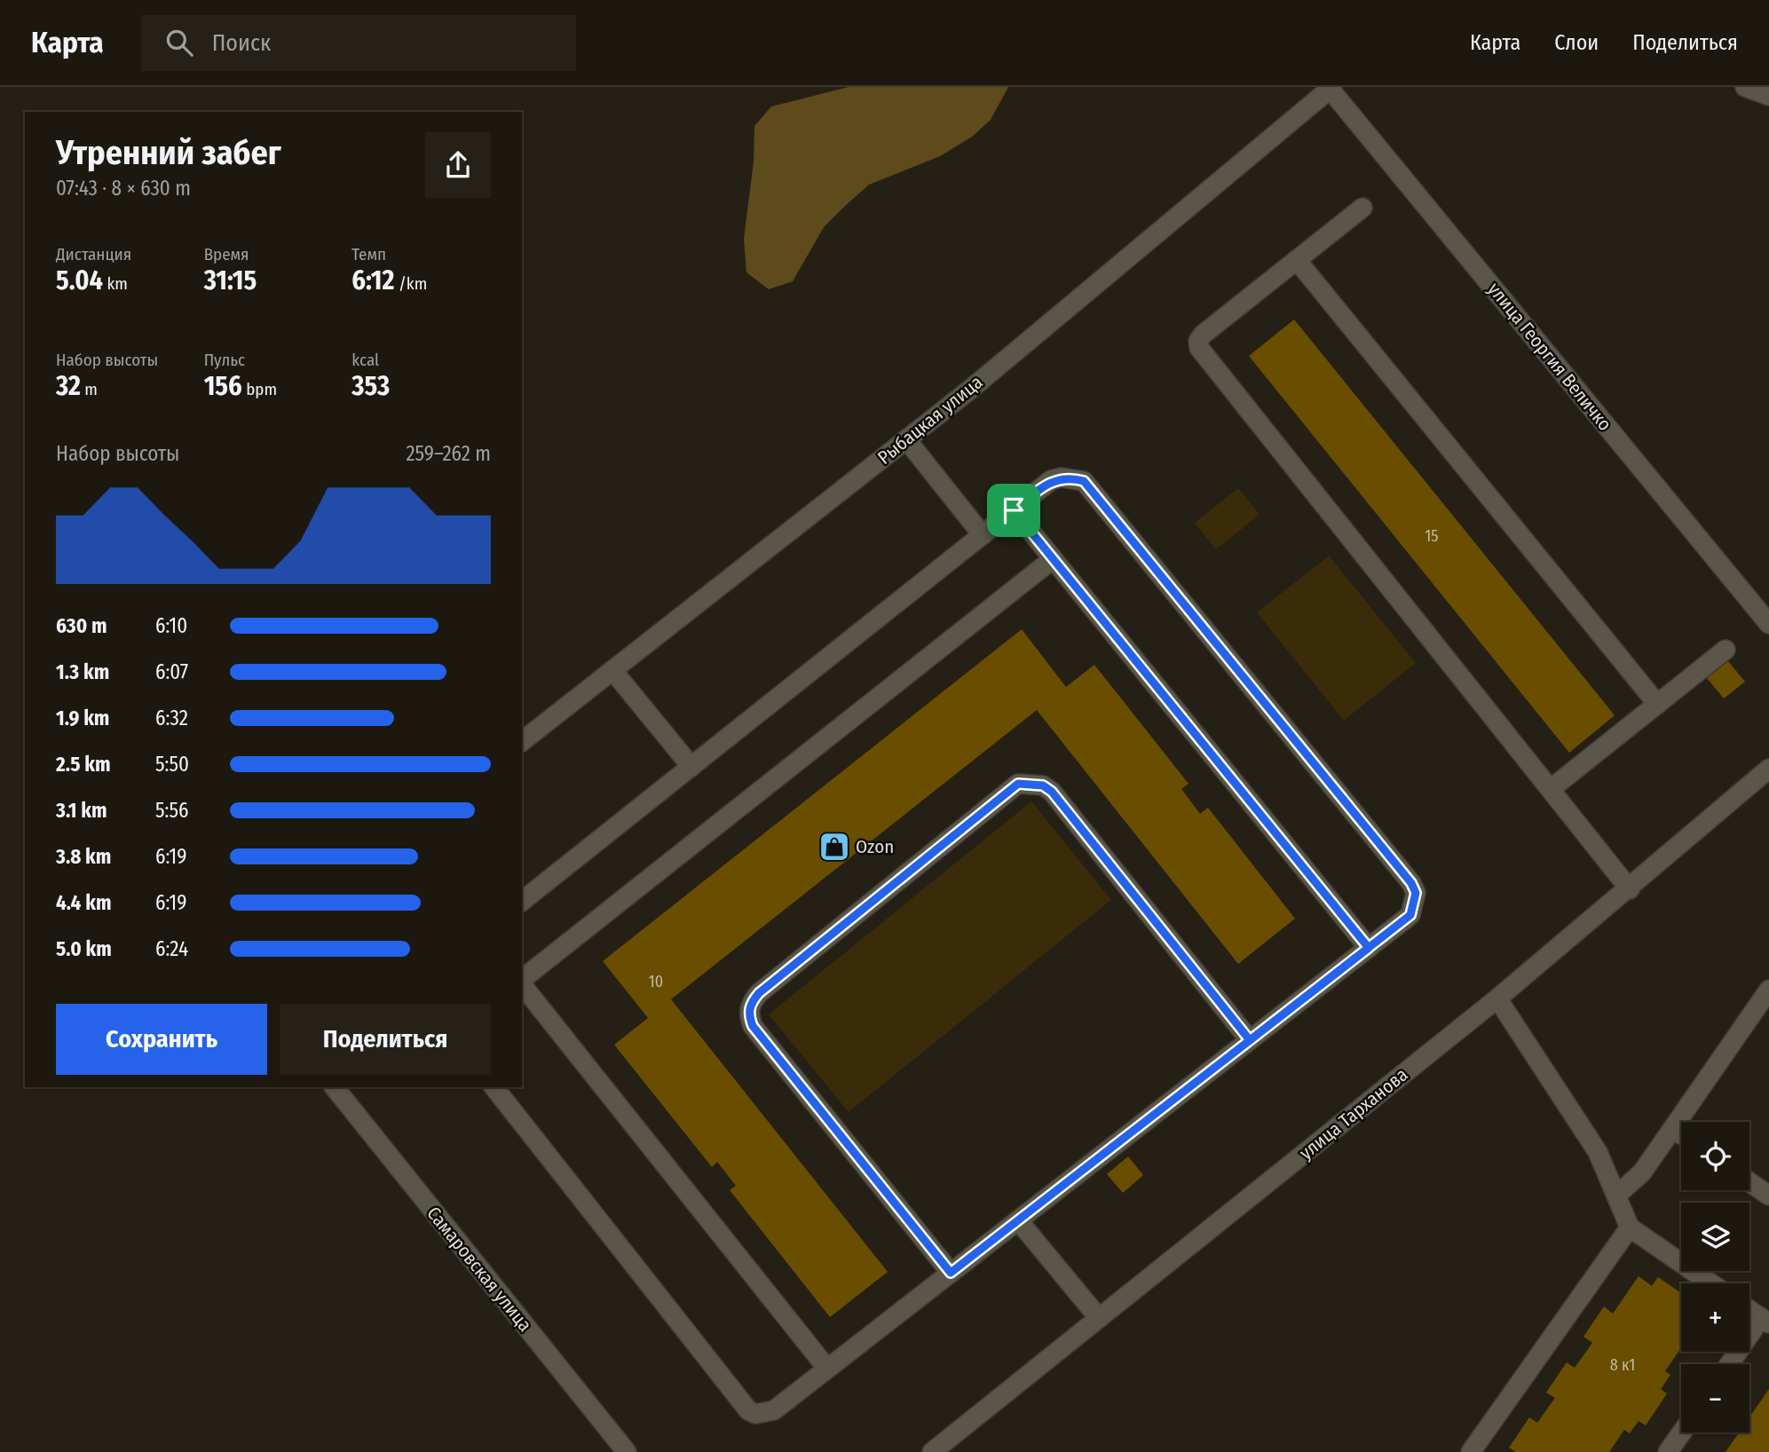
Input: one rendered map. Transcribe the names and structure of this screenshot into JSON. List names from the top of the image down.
{
  "streets": {
    "street": [
      "улица Георгия Величко",
      "Рыбацкая улица",
      "улица Тарханова",
      "Самаровская улица"
    ]
  },
  "crossings": [
    ["улица Георгия Величко", "Рыбацкая улица"]
  ],
  "places": {
    "shop": ["Ozon"]
  },
  "house_numbers": ["15", "10", "8 к1"],
  "page": {
    "header": "Карта",
    "search": "Поиск",
    "nav": ["Карта", "Слои", "Поделиться"],
    "heading": ["Утренний забег", "07:43 · 8 × 630 m"],
    "stats": [
      ["Дистанция", "5.04 km"],
      ["Время", "31:15"],
      ["Темп", "6:12 /km"],
      ["Набор высоты", "32 m"],
      ["Пульс", "156 bpm"],
      ["kcal", "353"]
    ],
    "chart": ["Набор высоты", "259–262 m"],
    "list": [
      {
        "name": "630 m",
        "note": "6:10"
      },
      {
        "name": "1.3 km",
        "note": "6:07"
      },
      {
        "name": "1.9 km",
        "note": "6:32"
      },
      {
        "name": "2.5 km",
        "note": "5:50"
      },
      {
        "name": "3.1 km",
        "note": "5:56"
      },
      {
        "name": "3.8 km",
        "note": "6:19"
      },
      {
        "name": "4.4 km",
        "note": "6:19"
      },
      {
        "name": "5.0 km",
        "note": "6:24"
      }
    ],
    "buttons": ["Сохранить", "Поделиться"],
    "map_buttons": ["+", "−"]
  }
}
